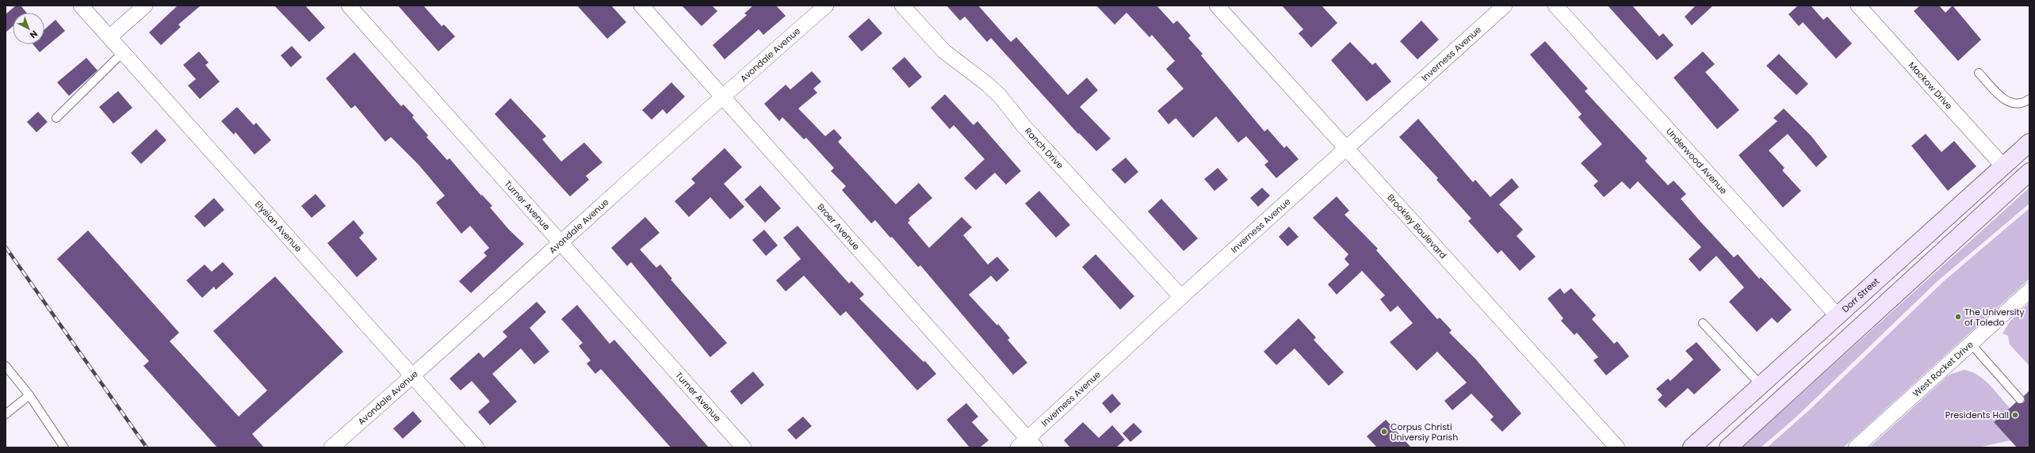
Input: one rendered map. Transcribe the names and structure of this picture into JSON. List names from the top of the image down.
{
  "streets": {
    "main road": ["Dorr Street"],
    "street": [
      "Inverness Avenue",
      "Avondale Avenue",
      "Mackow Drive",
      "Ranch Drive",
      "Underwood Avenue",
      "Turner Avenue",
      "Brookley Boulevard",
      "Elysian Avenue",
      "Broer Avenue",
      "West Rocket Drive"
    ]
  },
  "crossings": [
    ["Inverness Avenue", "Ranch Drive"],
    ["Inverness Avenue", "Brookley Boulevard"],
    ["Inverness Avenue", "Broer Avenue"],
    ["Avondale Avenue", "Turner Avenue"],
    ["Avondale Avenue", "Elysian Avenue"],
    ["Avondale Avenue", "Broer Avenue"],
    ["Mackow Drive", "Dorr Street"],
    ["Underwood Avenue", "Dorr Street"]
  ],
  "places": ["The University of Toledo", "Presidents Hall", "Corpus Christi Universiy Parish"],
  "north": "bottom right"
}
